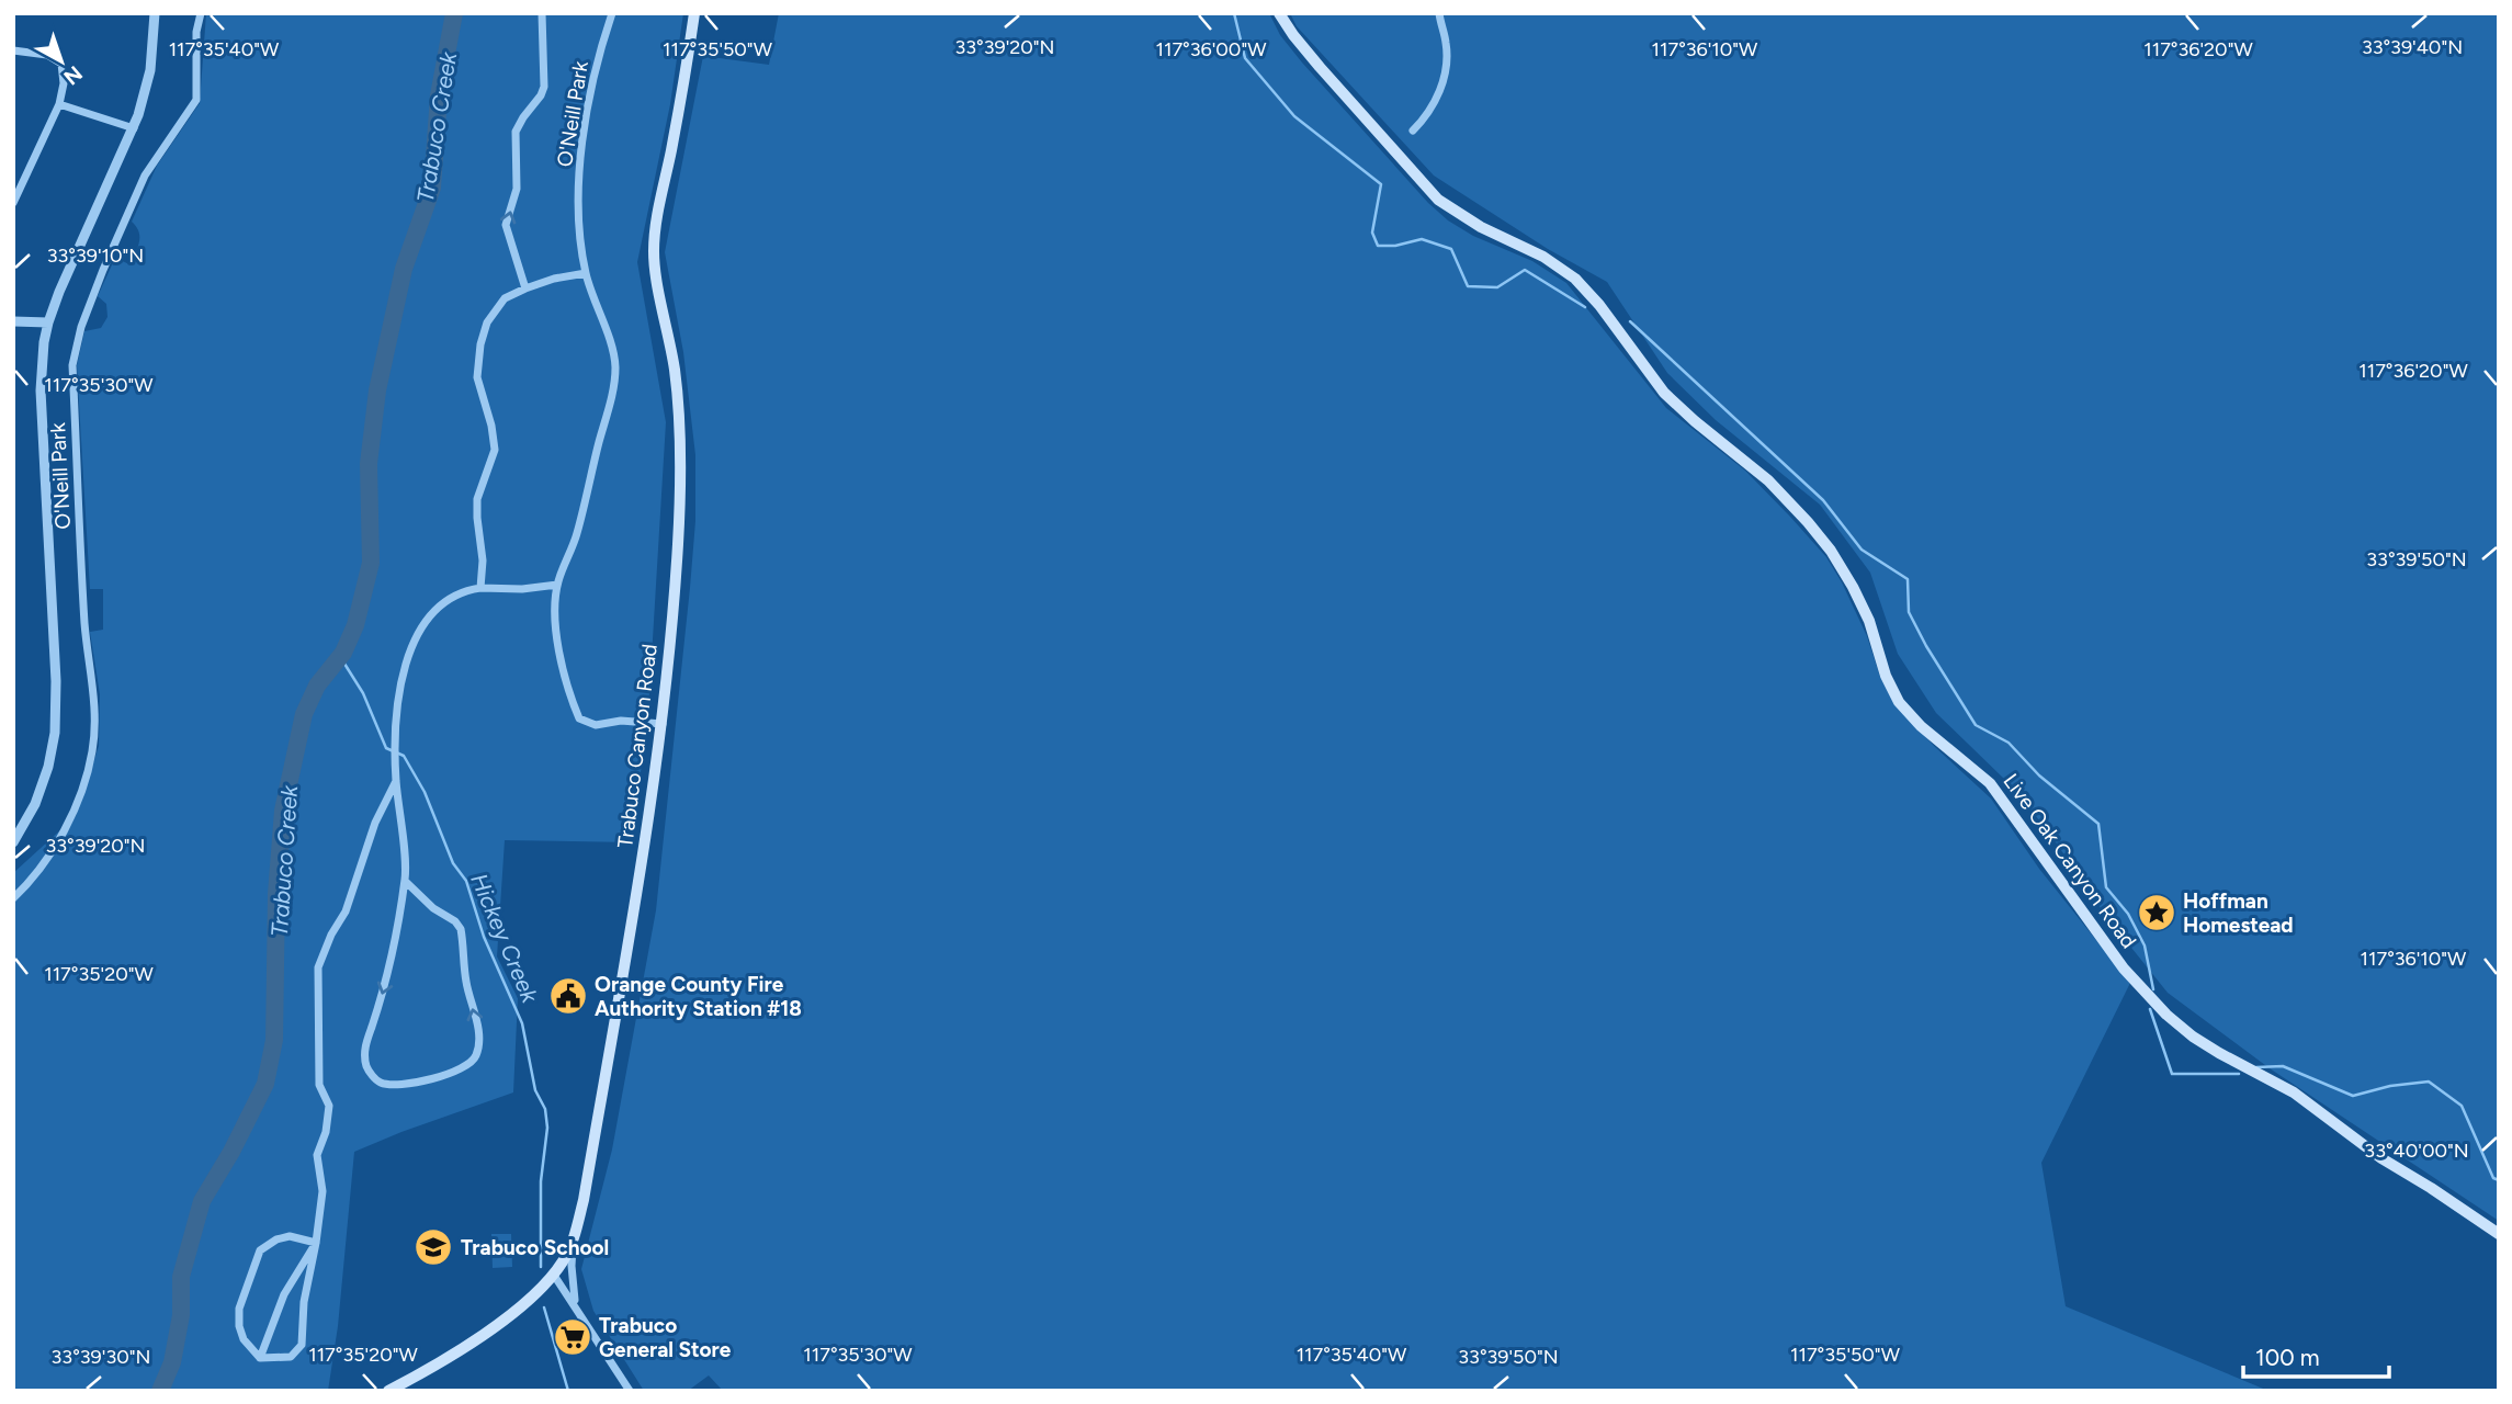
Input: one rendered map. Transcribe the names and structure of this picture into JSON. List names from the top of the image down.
{
  "streets": {
    "main road": ["Trabuco Canyon Road", "Live Oak Canyon Road"],
    "street": ["O'Neill Park"]
  },
  "crossings": [
    ["O'Neill Park", "Trabuco Canyon Road"]
  ],
  "water": ["Trabuco Creek", "Hickey Creek"],
  "places": {
    "place": ["Hoffman Homestead"],
    "public building": ["Orange County Fire Authority Station #18"],
    "school or university": ["Trabuco School"],
    "supermarket": ["Trabuco General Store"]
  },
  "scale_bar": "100 m",
  "north": "bottom right",
  "coordinates": [
    "33°39'20\"N",
    "33°39'40\"N",
    "117°36'20\"W",
    "117°35'40\"W",
    "117°35'50\"W",
    "117°36'00\"W",
    "117°36'10\"W",
    "33°39'10\"N",
    "117°35'30\"W",
    "33°39'50\"N",
    "117°35'20\"W",
    "33°40'00\"N",
    "33°39'30\"N"
  ]
}
